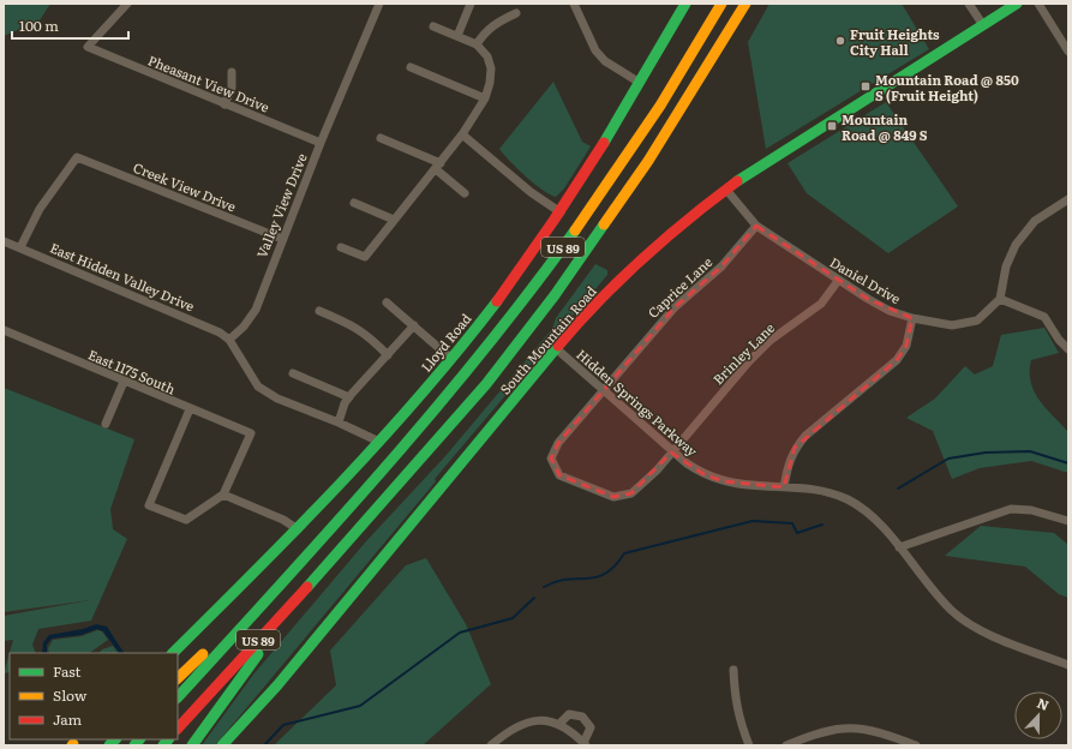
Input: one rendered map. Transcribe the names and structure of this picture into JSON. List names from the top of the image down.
{
  "streets": {
    "main road": ["US 89", "South Mountain Road", "Lloyd Road"],
    "street": [
      "Pheasant View Drive",
      "Creek View Drive",
      "Valley View Drive",
      "East Hidden Valley Drive",
      "Daniel Drive",
      "Caprice Lane",
      "Brinley Lane",
      "East 1175 South",
      "Hidden Springs Parkway"
    ]
  },
  "crossings": [
    ["Pheasant View Drive", "Valley View Drive"],
    ["Creek View Drive", "Valley View Drive"],
    ["Creek View Drive", "East Hidden Valley Drive"],
    ["Valley View Drive", "East Hidden Valley Drive"],
    ["Daniel Drive", "Caprice Lane"],
    ["Daniel Drive", "South Mountain Road"],
    ["Daniel Drive", "Brinley Lane"],
    ["Caprice Lane", "Brinley Lane"],
    ["Caprice Lane", "Hidden Springs Parkway"],
    ["South Mountain Road", "Hidden Springs Parkway"],
    ["Brinley Lane", "Hidden Springs Parkway"]
  ],
  "places": {
    "other": ["Fruit Heights City Hall"],
    "transit": ["Mountain Road @ 850 S (Fruit Height)", "Mountain Road @ 849 S"]
  },
  "legend": ["Fast", "Slow", "Jam"],
  "scale_bar": "100 m",
  "north": "top"
}
